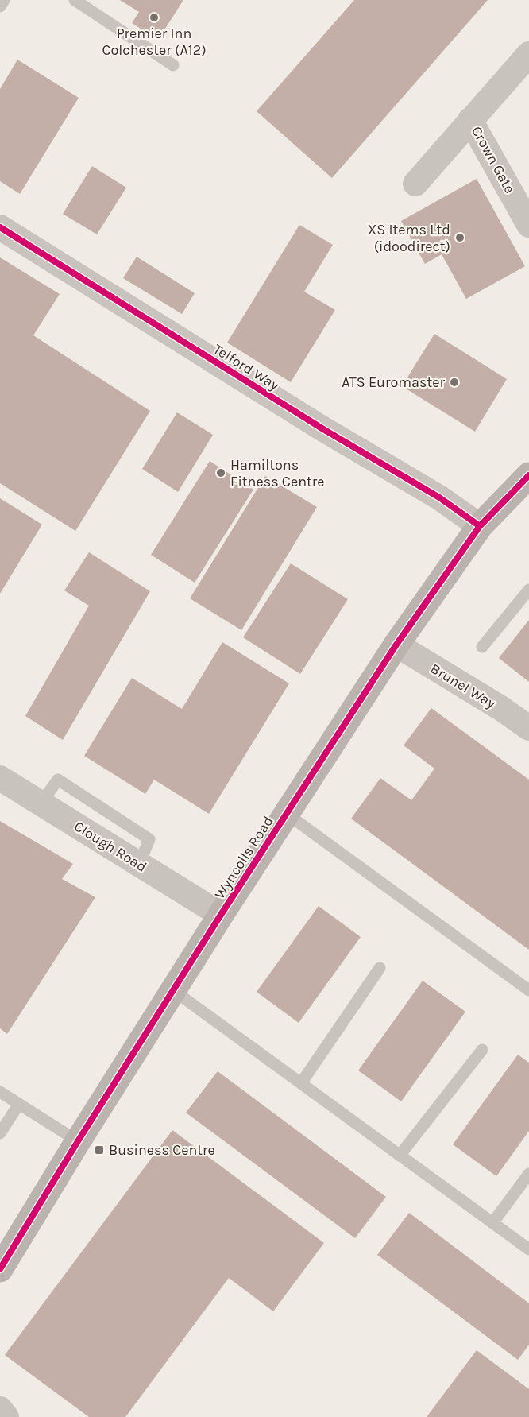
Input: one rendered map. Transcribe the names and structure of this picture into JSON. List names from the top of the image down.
{
  "streets": {
    "street": [
      "Crown Gate",
      "Telford Way",
      "Brunel Way",
      "Clough Road",
      "Wyncolls Road"
    ]
  },
  "crossings": [
    ["Telford Way", "Wyncolls Road"],
    ["Brunel Way", "Wyncolls Road"],
    ["Clough Road", "Wyncolls Road"]
  ],
  "places": {
    "other": [
      "Premier Inn Colchester (A12)",
      "XS Items Ltd (idoodirect)",
      "ATS Euromaster",
      "Hamiltons Fitness Centre"
    ],
    "transit": ["Business Centre"]
  }
}
